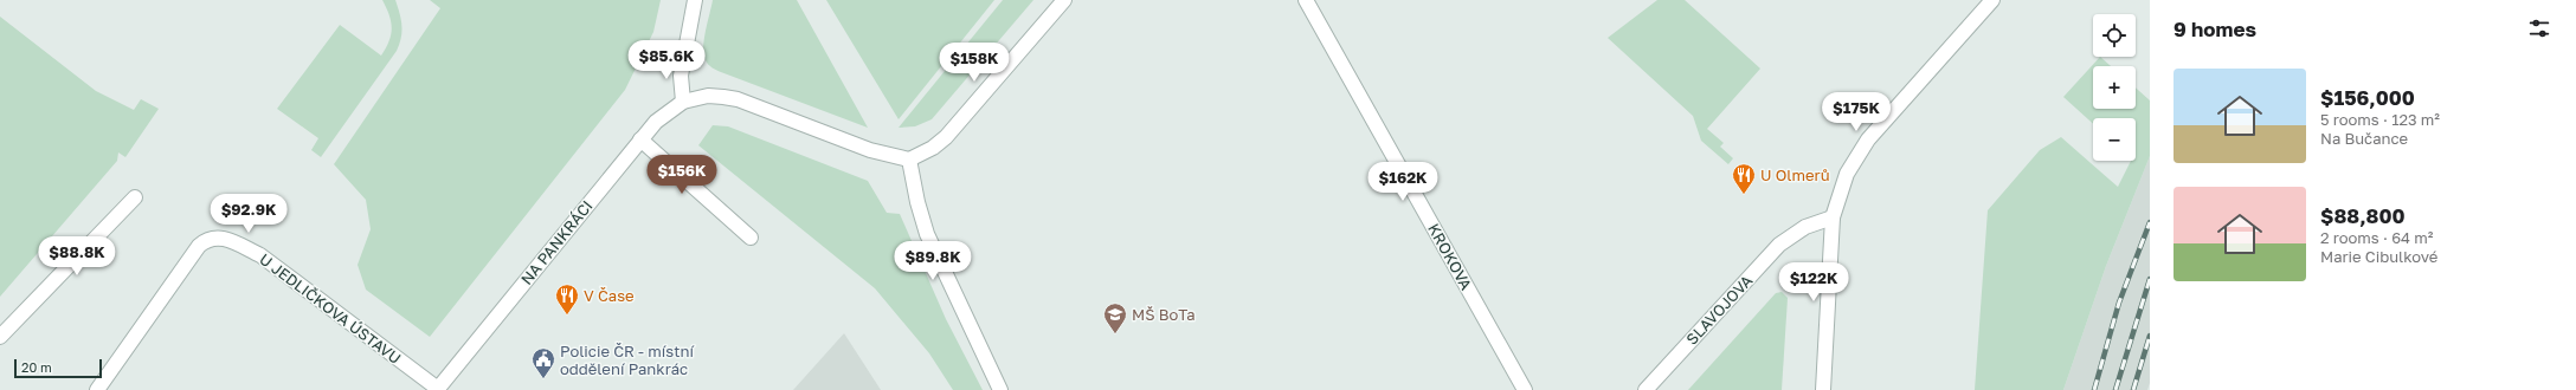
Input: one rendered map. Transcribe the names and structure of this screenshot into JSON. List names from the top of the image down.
{
  "streets": {
    "street": [
      "NA PANKRÁCI",
      "KROKOVA",
      "U JEDLIČKOVA ÚSTAVU",
      "SLAVOJOVA"
    ]
  },
  "crossings": [
    ["NA PANKRÁCI", "U JEDLIČKOVA ÚSTAVU"]
  ],
  "places": {
    "restaurant": ["U Olmerů", "V Čase"],
    "school or university": ["MŠ BoTa"],
    "public building": ["Policie ČR - místní oddělení Pankrác"]
  },
  "scale_bar": "20 m",
  "page": {
    "heading": "9 homes",
    "map_buttons": ["+", "−"],
    "price": [
      "$85.6K",
      "$158K",
      "$175K",
      "$156K",
      "$162K",
      "$92.9K",
      "$88.8K",
      "$89.8K",
      "$122K"
    ],
    "list": [
      {
        "name": "$156,000",
        "note": "5 rooms · 123 m² · Na Bučance"
      },
      {
        "name": "$88,800",
        "note": "2 rooms · 64 m² · Marie Cibulkové"
      }
    ],
    "scale": "20 m"
  }
}
